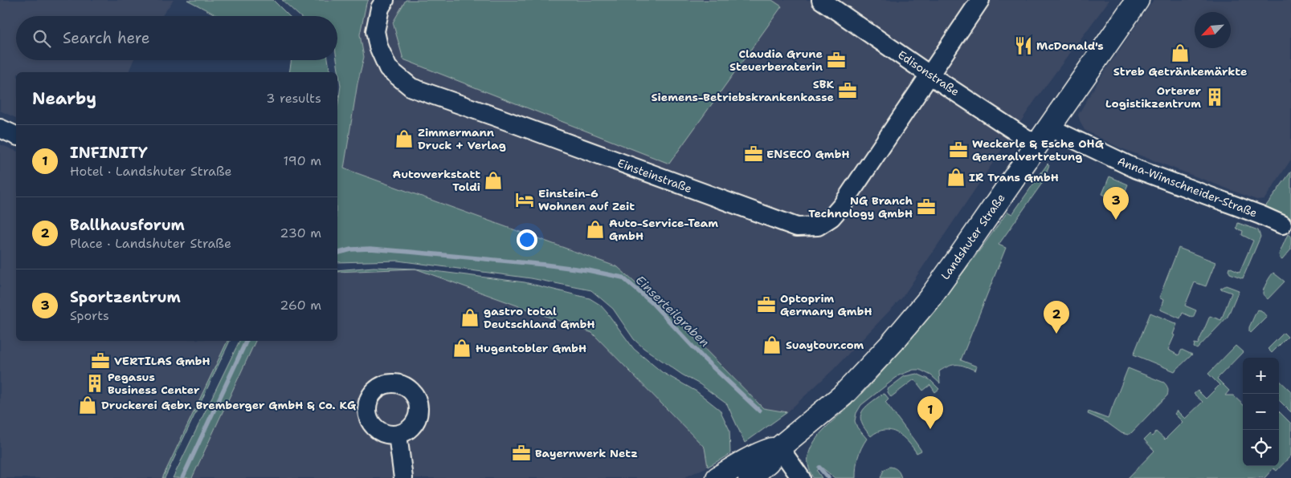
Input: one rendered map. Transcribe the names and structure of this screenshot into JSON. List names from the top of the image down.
{
  "streets": {
    "main road": ["Landshuter Straße"],
    "street": ["Edisonstraße", "Einsteinstraße", "Anna-Wimschneider-Straße"]
  },
  "crossings": [
    ["Edisonstraße", "Einsteinstraße"],
    ["Edisonstraße", "Landshuter Straße"],
    ["Anna-Wimschneider-Straße", "Landshuter Straße"]
  ],
  "water": ["Einserteilgraben"],
  "places": {
    "restaurant": ["McDonald's"],
    "shop": [
      "Streb Getränkemärkte",
      "Zimmermann Druck + Verlag",
      "IR Trans GmbH",
      "Autowerkstatt Toldi",
      "Auto-Service-Team GmbH",
      "gastro total Deutschland GmbH",
      "Suaytour.com",
      "Hugentobler GmbH",
      "Druckerei Gebr. Bremberger GmbH & Co. KG"
    ],
    "office": [
      "Claudia Grune Steuerberaterin",
      "SBK Siemens-Betriebskrankenkasse",
      "Weckerle & Esche OHG Generalvertretung",
      "ENSECO GmbH",
      "NG Branch Technology GmbH",
      "Optoprim Germany GmbH",
      "VERTILAS GmbH",
      "Bayernwerk Netz"
    ],
    "building": ["Orterer Logistikzentrum", "Pegasus Business Center"],
    "hotel": ["Einstein-6 Wohnen auf Zeit"]
  },
  "north": "bottom left",
  "page": {
    "search": "Search here",
    "heading": ["Nearby", "3 results"],
    "list": [
      {
        "mark": "1",
        "name": "INFINITY",
        "note": "Hotel · Landshuter Straße",
        "value": "190 m"
      },
      {
        "mark": "2",
        "name": "Ballhausforum",
        "note": "Place · Landshuter Straße",
        "value": "230 m"
      },
      {
        "mark": "3",
        "name": "Sportzentrum",
        "note": "Sports",
        "value": "260 m"
      }
    ],
    "pins": ["3", "2", "1"],
    "map_buttons": ["+", "−"]
  }
}
